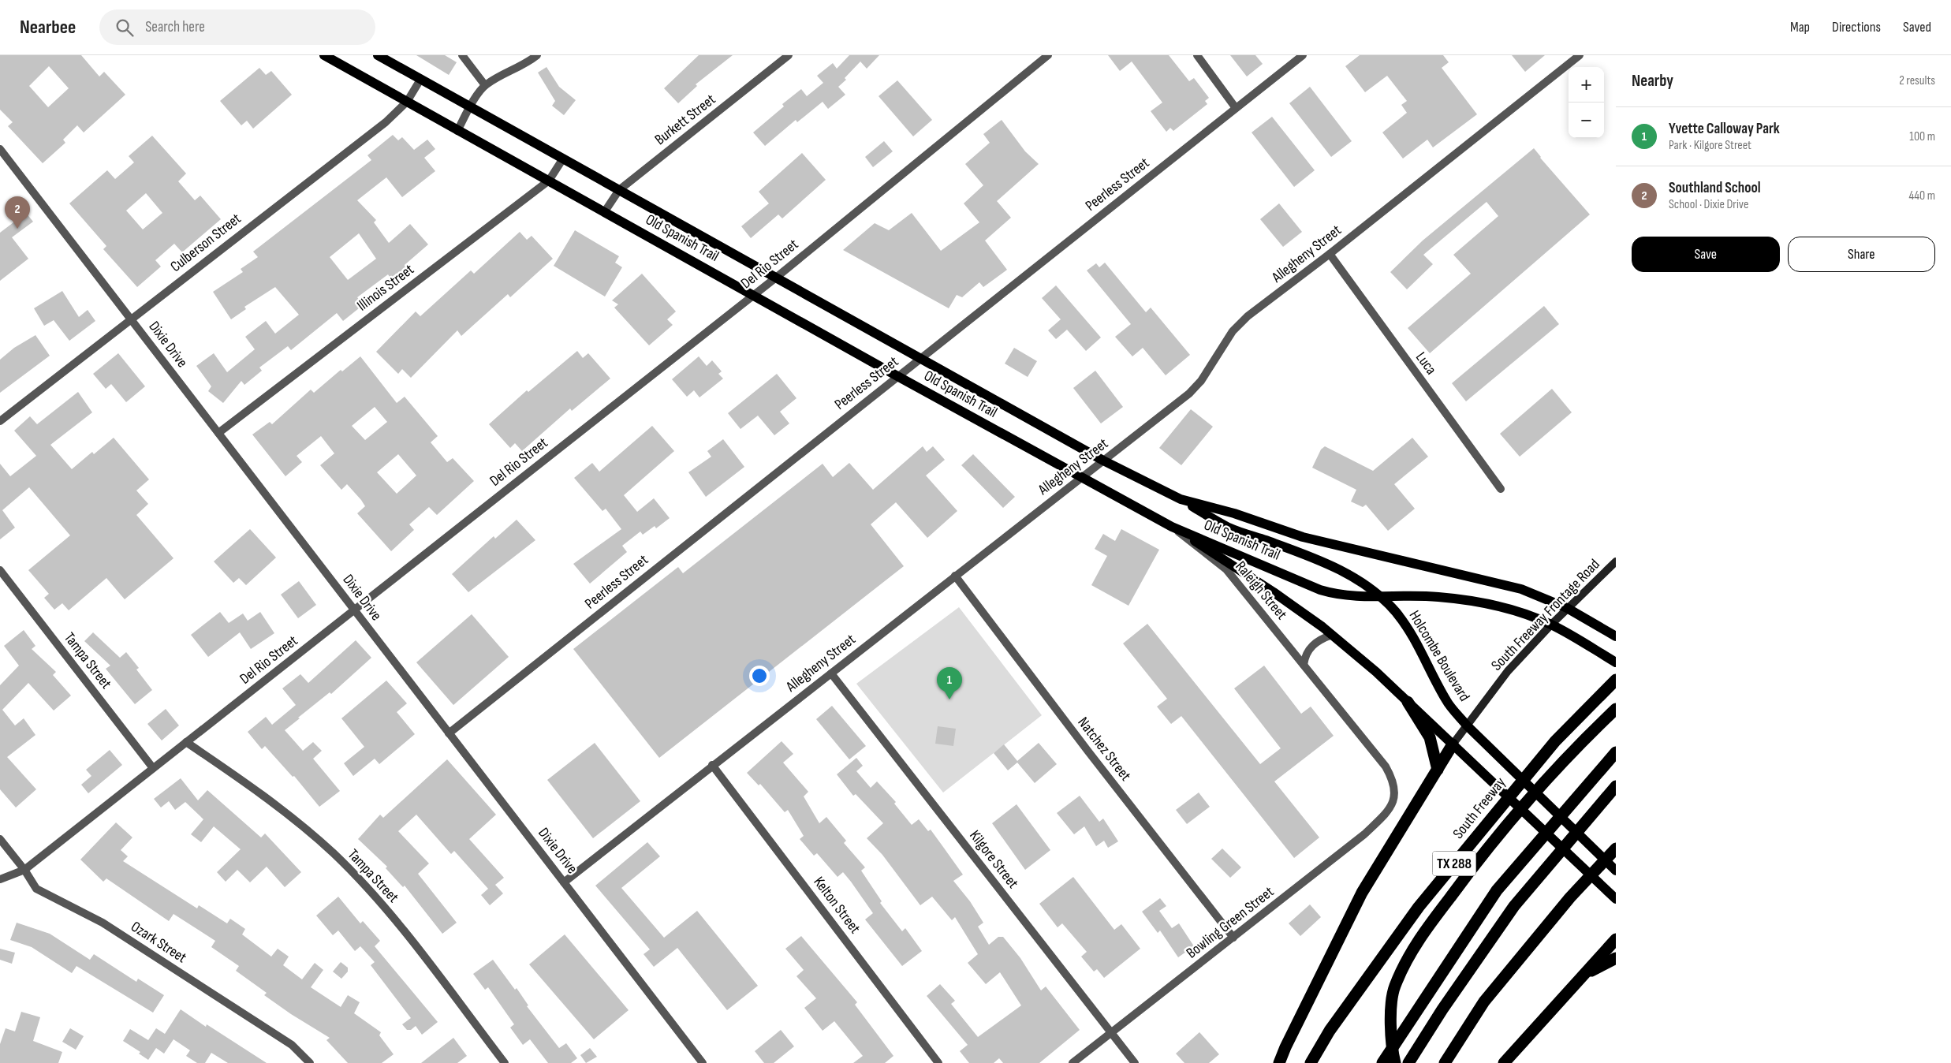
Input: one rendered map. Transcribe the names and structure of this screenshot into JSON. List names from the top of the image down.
{
  "streets": {
    "highway": ["South Freeway", "TX 288"],
    "main road": ["Old Spanish Trail", "South Freeway Frontage Road", "Holcombe Boulevard"],
    "street": [
      "Burkett Street",
      "Peerless Street",
      "Culberson Street",
      "Allegheny Street",
      "Del Rio Street",
      "Illinois Street",
      "Dixie Drive",
      "Luca",
      "Raleigh Street",
      "Tampa Street",
      "Natchez Street",
      "Kilgore Street",
      "Kelton Street",
      "Bowling Green Street",
      "Ozark Street"
    ]
  },
  "crossings": [
    ["Burkett Street", "Old Spanish Trail"],
    ["Peerless Street", "Old Spanish Trail"],
    ["Peerless Street", "Dixie Drive"],
    ["Old Spanish Trail", "Culberson Street"],
    ["Old Spanish Trail", "Allegheny Street"],
    ["Old Spanish Trail", "Del Rio Street"],
    ["Old Spanish Trail", "Illinois Street"],
    ["Old Spanish Trail", "Raleigh Street"],
    ["Old Spanish Trail", "South Freeway Frontage Road"],
    ["Old Spanish Trail", "Holcombe Boulevard"],
    ["Culberson Street", "Dixie Drive"],
    ["Allegheny Street", "Dixie Drive"],
    ["Allegheny Street", "Luca"],
    ["Allegheny Street", "Natchez Street"],
    ["Allegheny Street", "Kilgore Street"],
    ["Allegheny Street", "Kelton Street"],
    ["Del Rio Street", "Dixie Drive"],
    ["Del Rio Street", "Tampa Street"],
    ["Del Rio Street", "Ozark Street"],
    ["Illinois Street", "Dixie Drive"],
    ["Raleigh Street", "Bowling Green Street"],
    ["South Freeway Frontage Road", "Holcombe Boulevard"],
    ["Natchez Street", "Bowling Green Street"],
    ["Kilgore Street", "Bowling Green Street"]
  ],
  "page": {
    "header": "Nearbee",
    "search": "Search here",
    "nav": ["Map", "Directions", "Saved"],
    "heading": ["Nearby", "2 results"],
    "map_buttons": ["+", "−"],
    "list": [
      {
        "mark": "1",
        "name": "Yvette Calloway Park",
        "note": "Park · Kilgore Street",
        "value": "100 m"
      },
      {
        "mark": "2",
        "name": "Southland School",
        "note": "School · Dixie Drive",
        "value": "440 m"
      }
    ],
    "pins": ["2", "1"],
    "buttons": ["Save", "Share"]
  }
}
